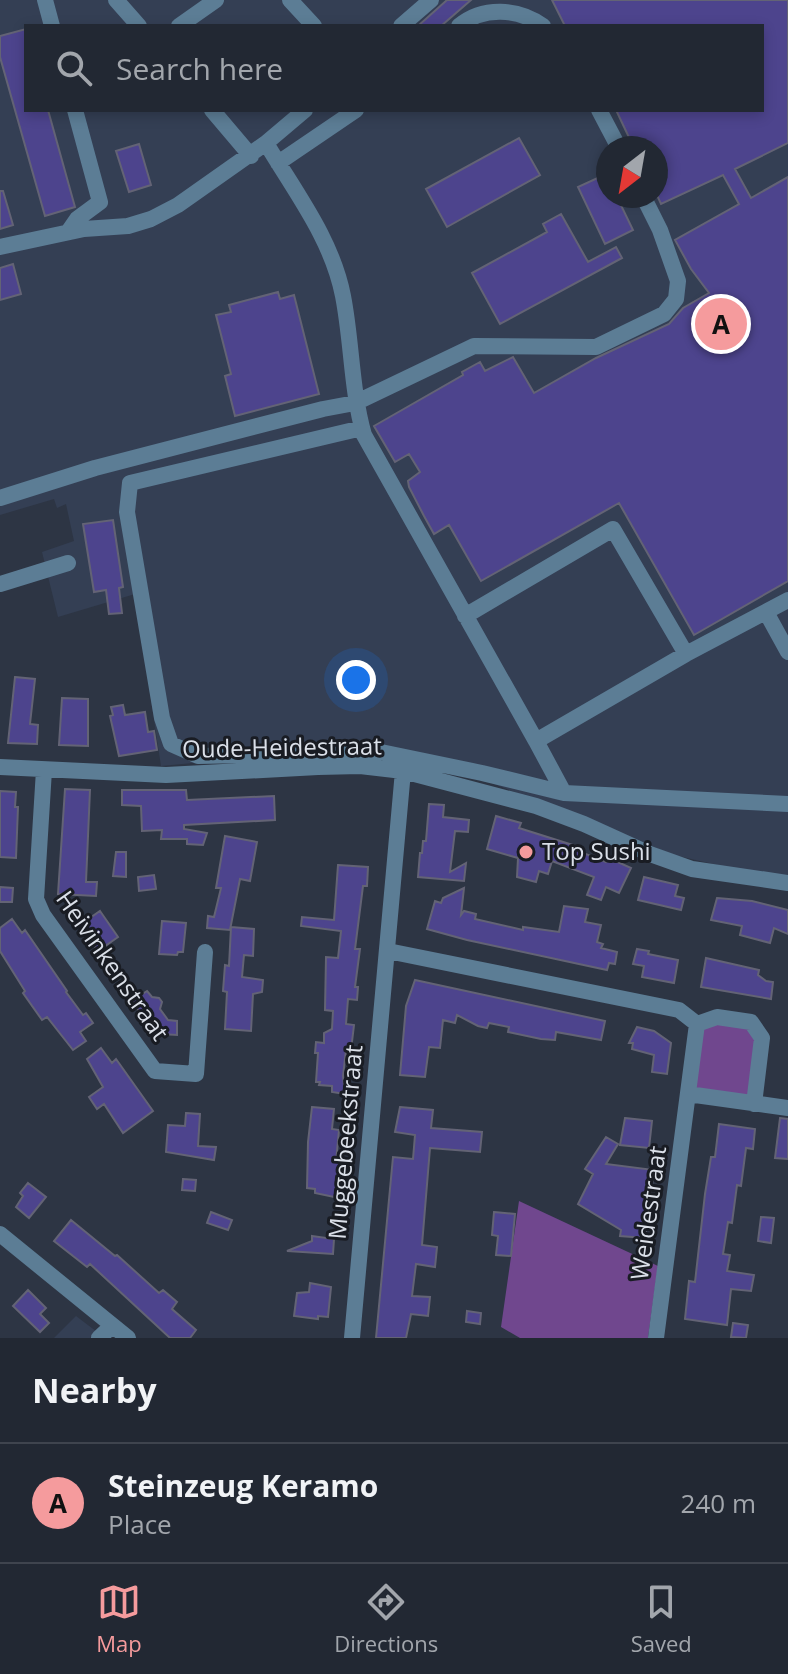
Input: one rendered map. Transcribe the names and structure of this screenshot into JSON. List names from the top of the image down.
{
  "streets": {
    "street": [
      "Oude-Heidestraat",
      "Heivinkenstraat",
      "Muggebeekstraat",
      "Weidestraat"
    ]
  },
  "crossings": [
    ["Oude-Heidestraat", "Heivinkenstraat"],
    ["Oude-Heidestraat", "Muggebeekstraat"]
  ],
  "places": ["Top Sushi"],
  "north": "bottom left",
  "page": {
    "search": "Search here",
    "pins": "A",
    "heading": "Nearby",
    "list": [
      {
        "mark": "A",
        "name": "Steinzeug Keramo",
        "note": "Place",
        "value": "240 m"
      }
    ],
    "nav": ["Map", "Directions", "Saved"]
  }
}
